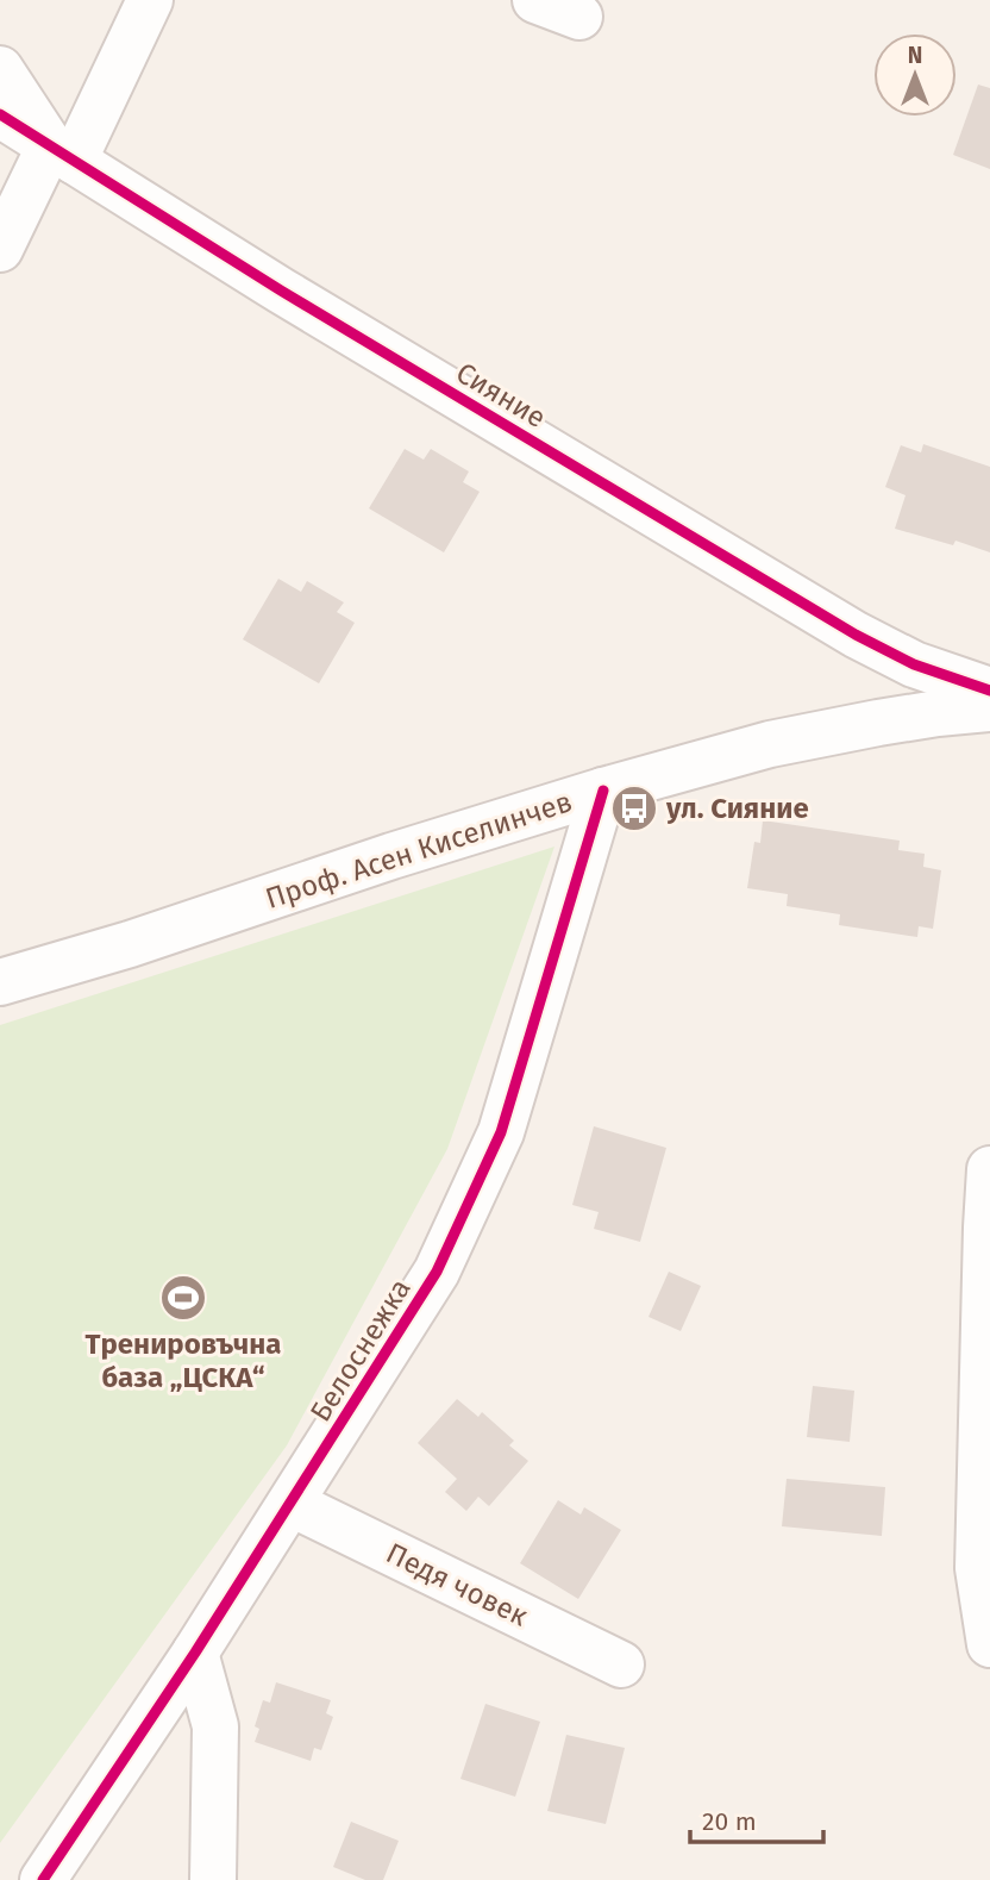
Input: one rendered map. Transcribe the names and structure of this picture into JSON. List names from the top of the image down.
{
  "streets": {
    "street": [
      "Сияние",
      "Проф. Асен Киселинчев",
      "Белоснежка",
      "Педя човек"
    ]
  },
  "crossings": [
    ["Проф. Асен Киселинчев", "Белоснежка"],
    ["Белоснежка", "Педя човек"]
  ],
  "places": {
    "bus stop": ["ул. Сияние"],
    "sports": ["Тренировъчна база „ЦСКА“"]
  },
  "scale_bar": "20 m",
  "north": "top"
}
